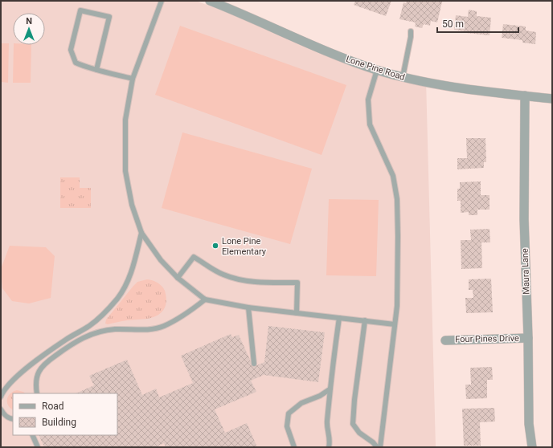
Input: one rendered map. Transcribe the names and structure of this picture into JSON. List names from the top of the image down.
{
  "streets": {
    "street": ["Lone Pine Road", "Maura Lane", "Four Pines Drive"]
  },
  "crossings": [
    ["Lone Pine Road", "Maura Lane"],
    ["Maura Lane", "Four Pines Drive"]
  ],
  "places": ["Lone Pine Elementary"],
  "legend": ["Road", "Building"],
  "scale_bar": "50 m",
  "north": "top"
}
